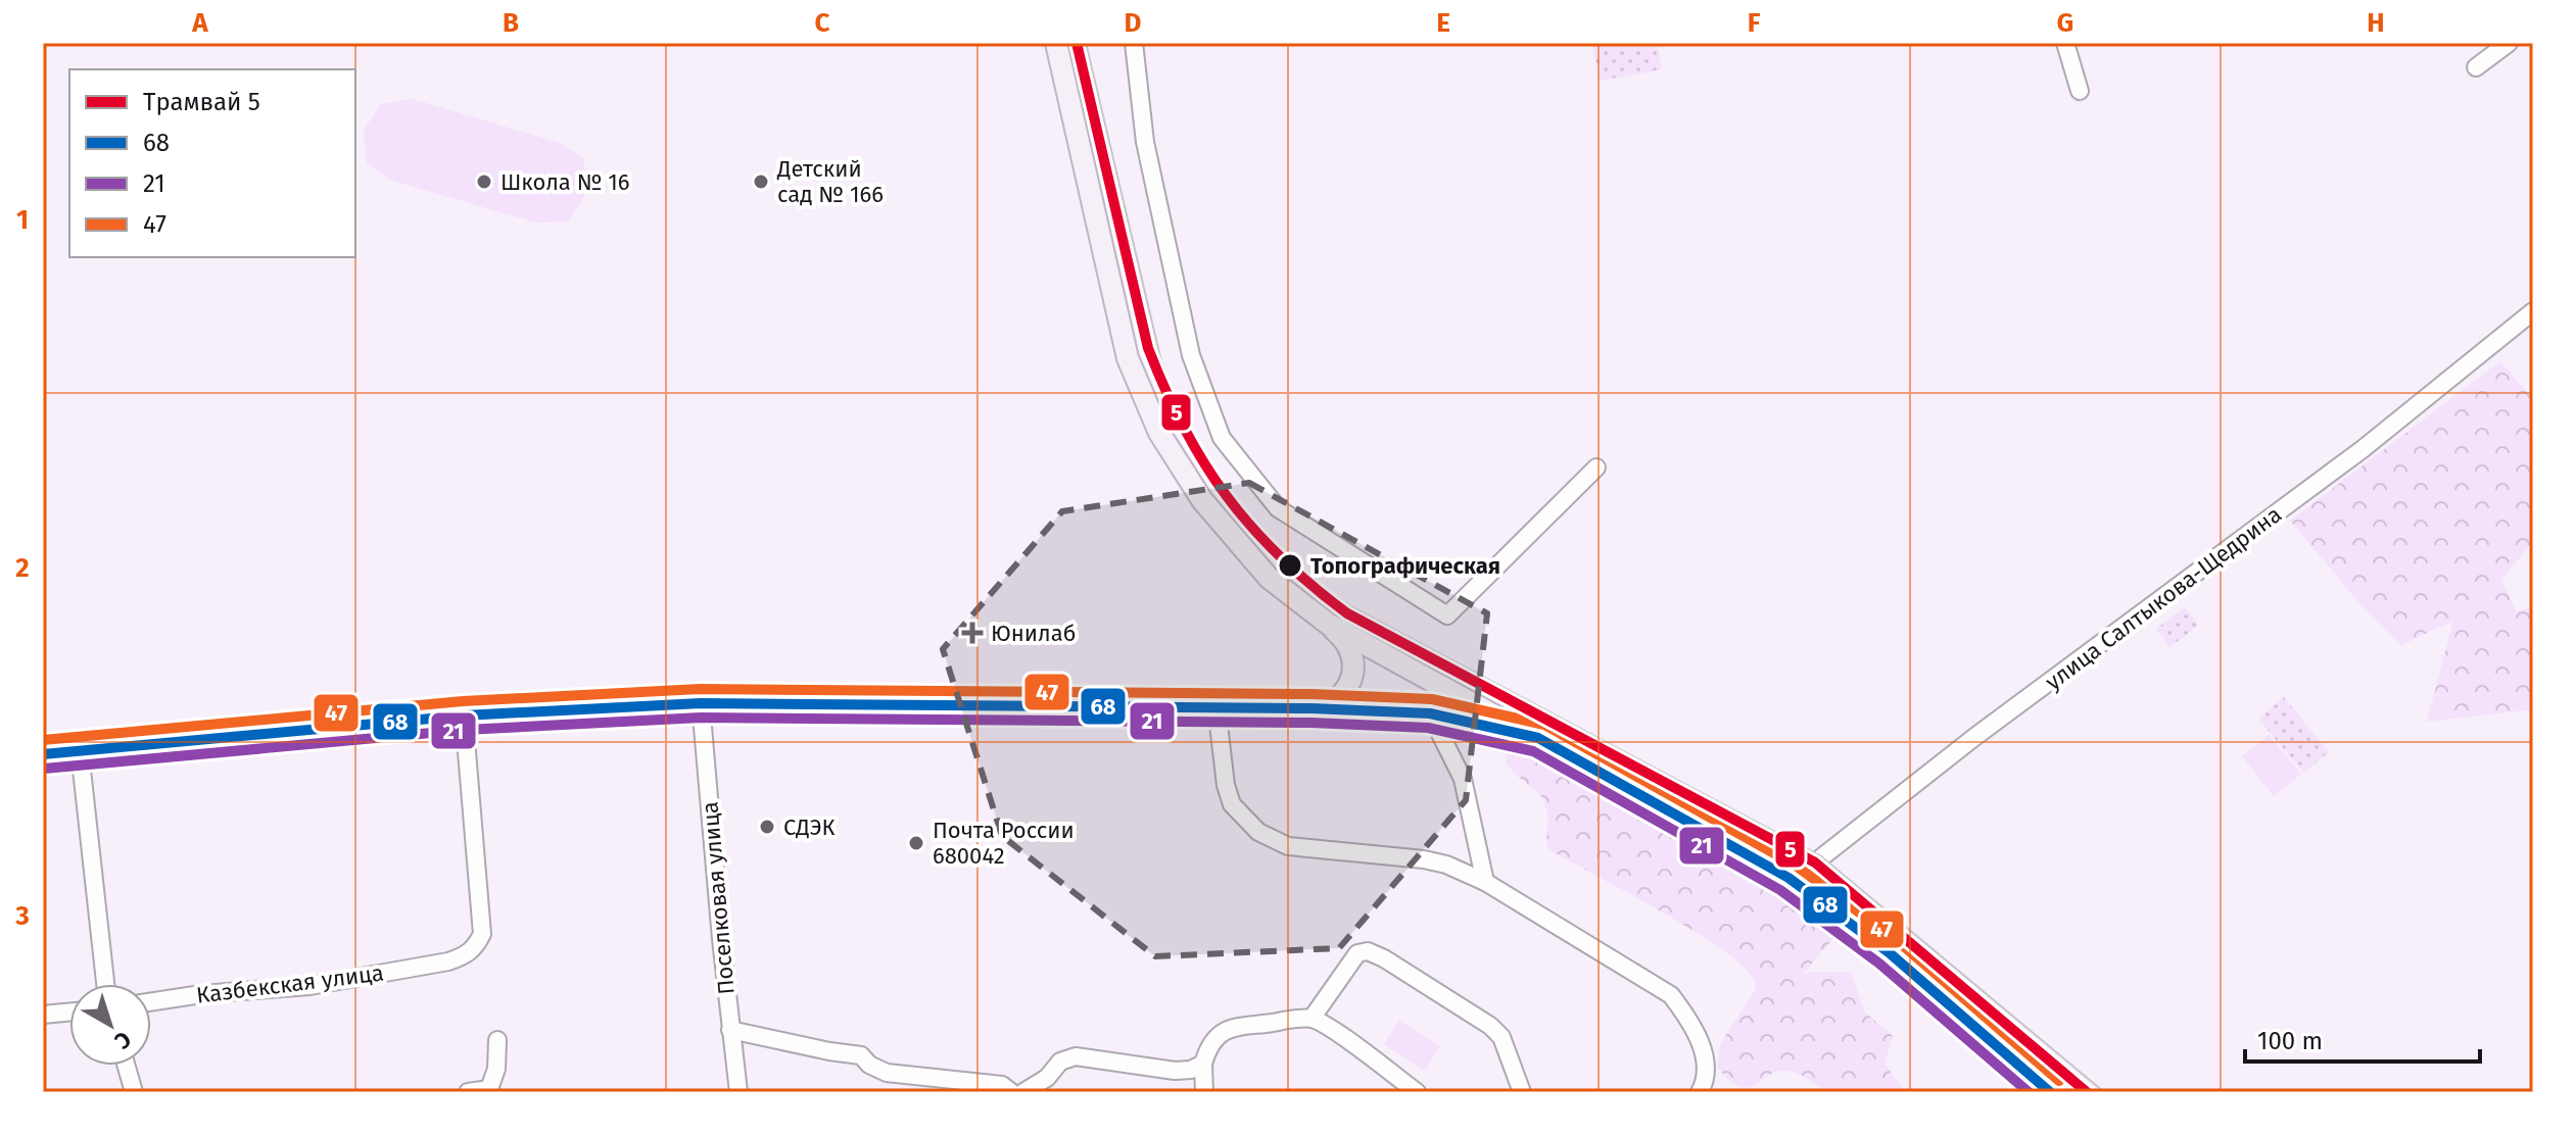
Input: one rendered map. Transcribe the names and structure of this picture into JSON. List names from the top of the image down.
{
  "streets": {
    "street": ["улица Салтыкова-Щедрина", "Поселковая улица", "Казбекская улица"]
  },
  "places": {
    "other": [
      "Школа № 16",
      "Детский сад № 166",
      "Топографическая",
      "СДЭК",
      "Почта России 680042"
    ],
    "health": ["Юнилаб"]
  },
  "lines": [
    "tram line 5",
    "transit line 47",
    "transit line 68",
    "transit line 21"
  ],
  "legend": [
    "Трамвай 5",
    "68",
    "21",
    "47"
  ],
  "scale_bar": "100 m",
  "north": "bottom right",
  "grid": {
    "columns": [
      "A",
      "B",
      "C",
      "D",
      "E",
      "F",
      "G",
      "H"
    ],
    "rows": ["1", "2", "3"]
  }
}
